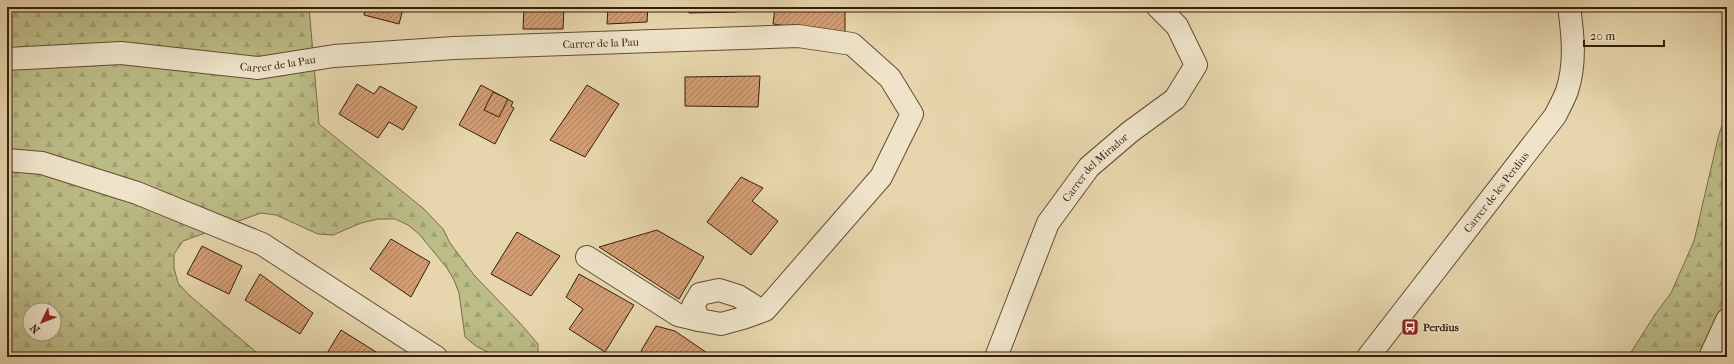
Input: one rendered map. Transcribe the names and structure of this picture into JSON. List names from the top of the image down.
{
  "streets": {
    "street": ["Carrer de la Pau", "Carrer del Mirador", "Carrer de les Perdius"]
  },
  "places": {
    "bus stop": ["Perdius"]
  },
  "scale_bar": "20 m",
  "north": "bottom left"
}
